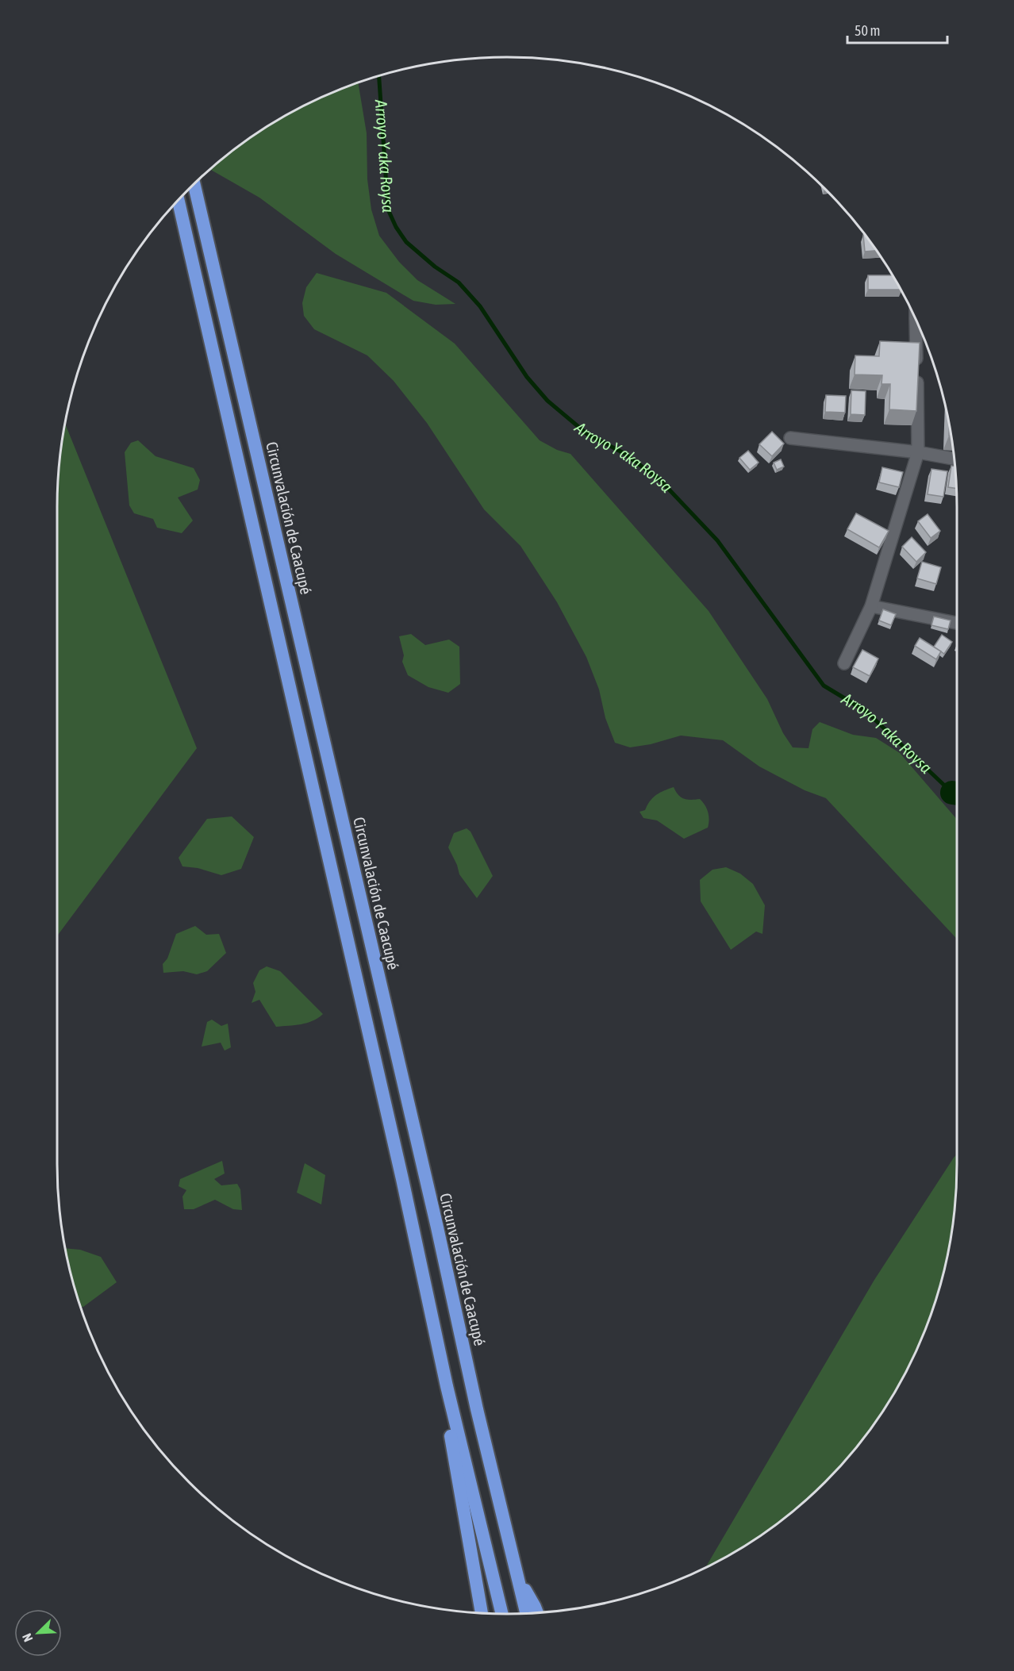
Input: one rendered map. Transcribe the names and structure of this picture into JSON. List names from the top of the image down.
{
  "streets": {
    "highway": ["Circunvalación de Caacupé"]
  },
  "water": ["Arroyo Y aka Roysa"],
  "scale_bar": "50 m",
  "north": "bottom left"
}
